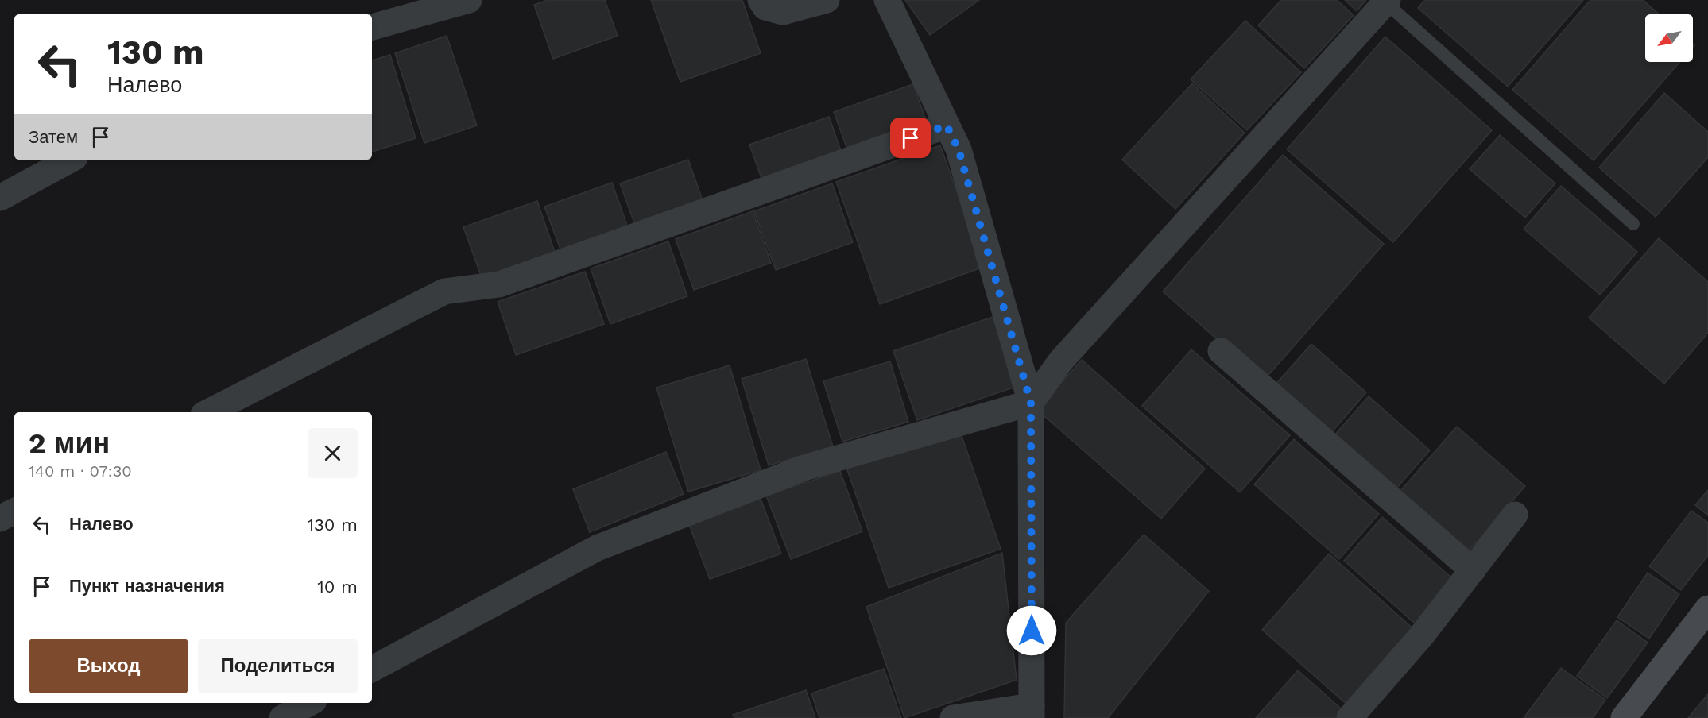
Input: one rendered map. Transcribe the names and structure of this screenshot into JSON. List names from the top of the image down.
{
  "north": "bottom left",
  "page": {
    "turn": ["130 m", "Налево"],
    "then": "Затем",
    "heading": ["2 мин", "140 m · 07:30"],
    "list": [
      {
        "name": "Налево",
        "value": "130 m"
      },
      {
        "name": "Пункт назначения",
        "value": "10 m"
      }
    ],
    "buttons": ["Выход", "Поделиться"]
  }
}
